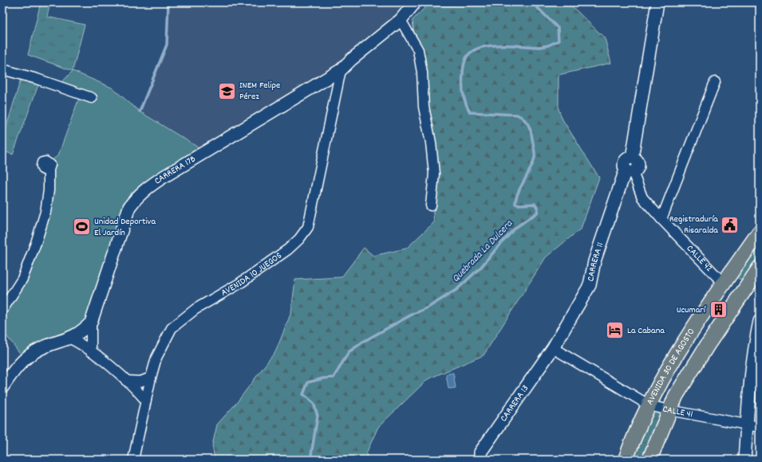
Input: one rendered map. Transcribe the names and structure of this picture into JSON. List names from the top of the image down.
{
  "streets": {
    "main road": ["AVENIDA 30 DE AGOSTO"],
    "street": [
      "CARRERA 17B",
      "CALLE 42",
      "CARRERA 11",
      "AVENIDA 10 JUEGOS",
      "CARRERA 13",
      "CALLE 41"
    ]
  },
  "crossings": [
    ["CARRERA 17B", "AVENIDA 10 JUEGOS"],
    ["CALLE 42", "CARRERA 11"],
    ["CALLE 42", "AVENIDA 30 DE AGOSTO"],
    ["CARRERA 11", "CARRERA 13"],
    ["CARRERA 11", "CALLE 41"],
    ["AVENIDA 30 DE AGOSTO", "CALLE 41"],
    ["CARRERA 13", "CALLE 41"]
  ],
  "water": ["Quebrada La Dulcera"],
  "places": {
    "school or university": ["INEM Felipe Pérez"],
    "public building": ["Registraduría Risaralda"],
    "sports": ["Unidad Deportiva El Jardín"],
    "building": ["Ucumarí"],
    "hotel": ["La Cabana"]
  }
}
